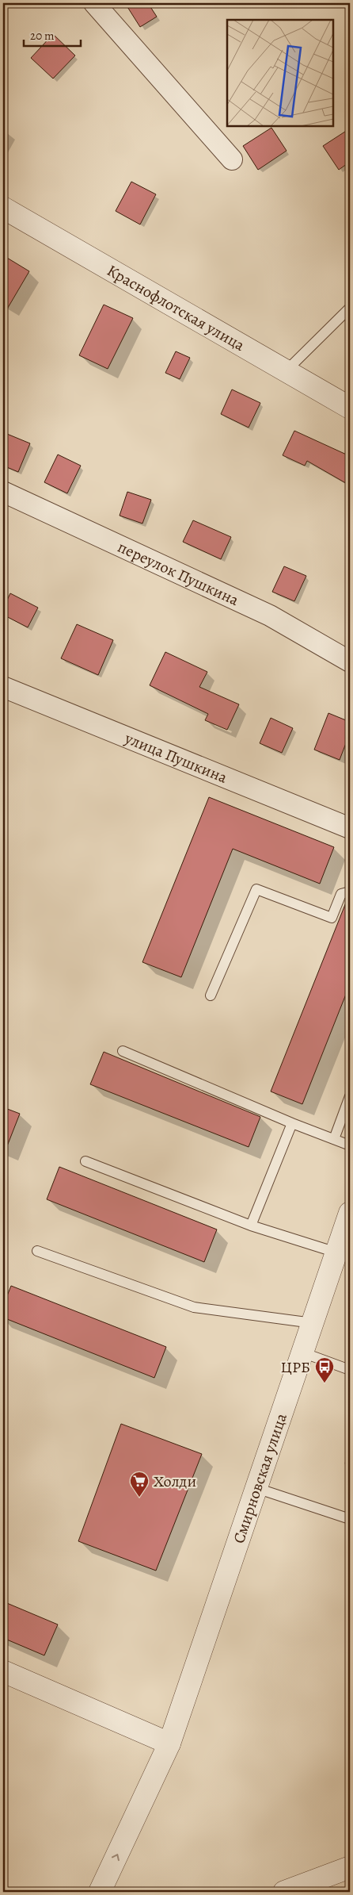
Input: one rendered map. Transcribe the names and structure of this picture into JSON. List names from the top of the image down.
{
  "streets": {
    "street": [
      "Краснофлотская улица",
      "переулок Пушкина",
      "улица Пушкина",
      "Смирновская улица"
    ]
  },
  "places": {
    "bus stop": ["ЦРБ"],
    "supermarket": ["Холди"]
  },
  "scale_bar": "20 m"
}
